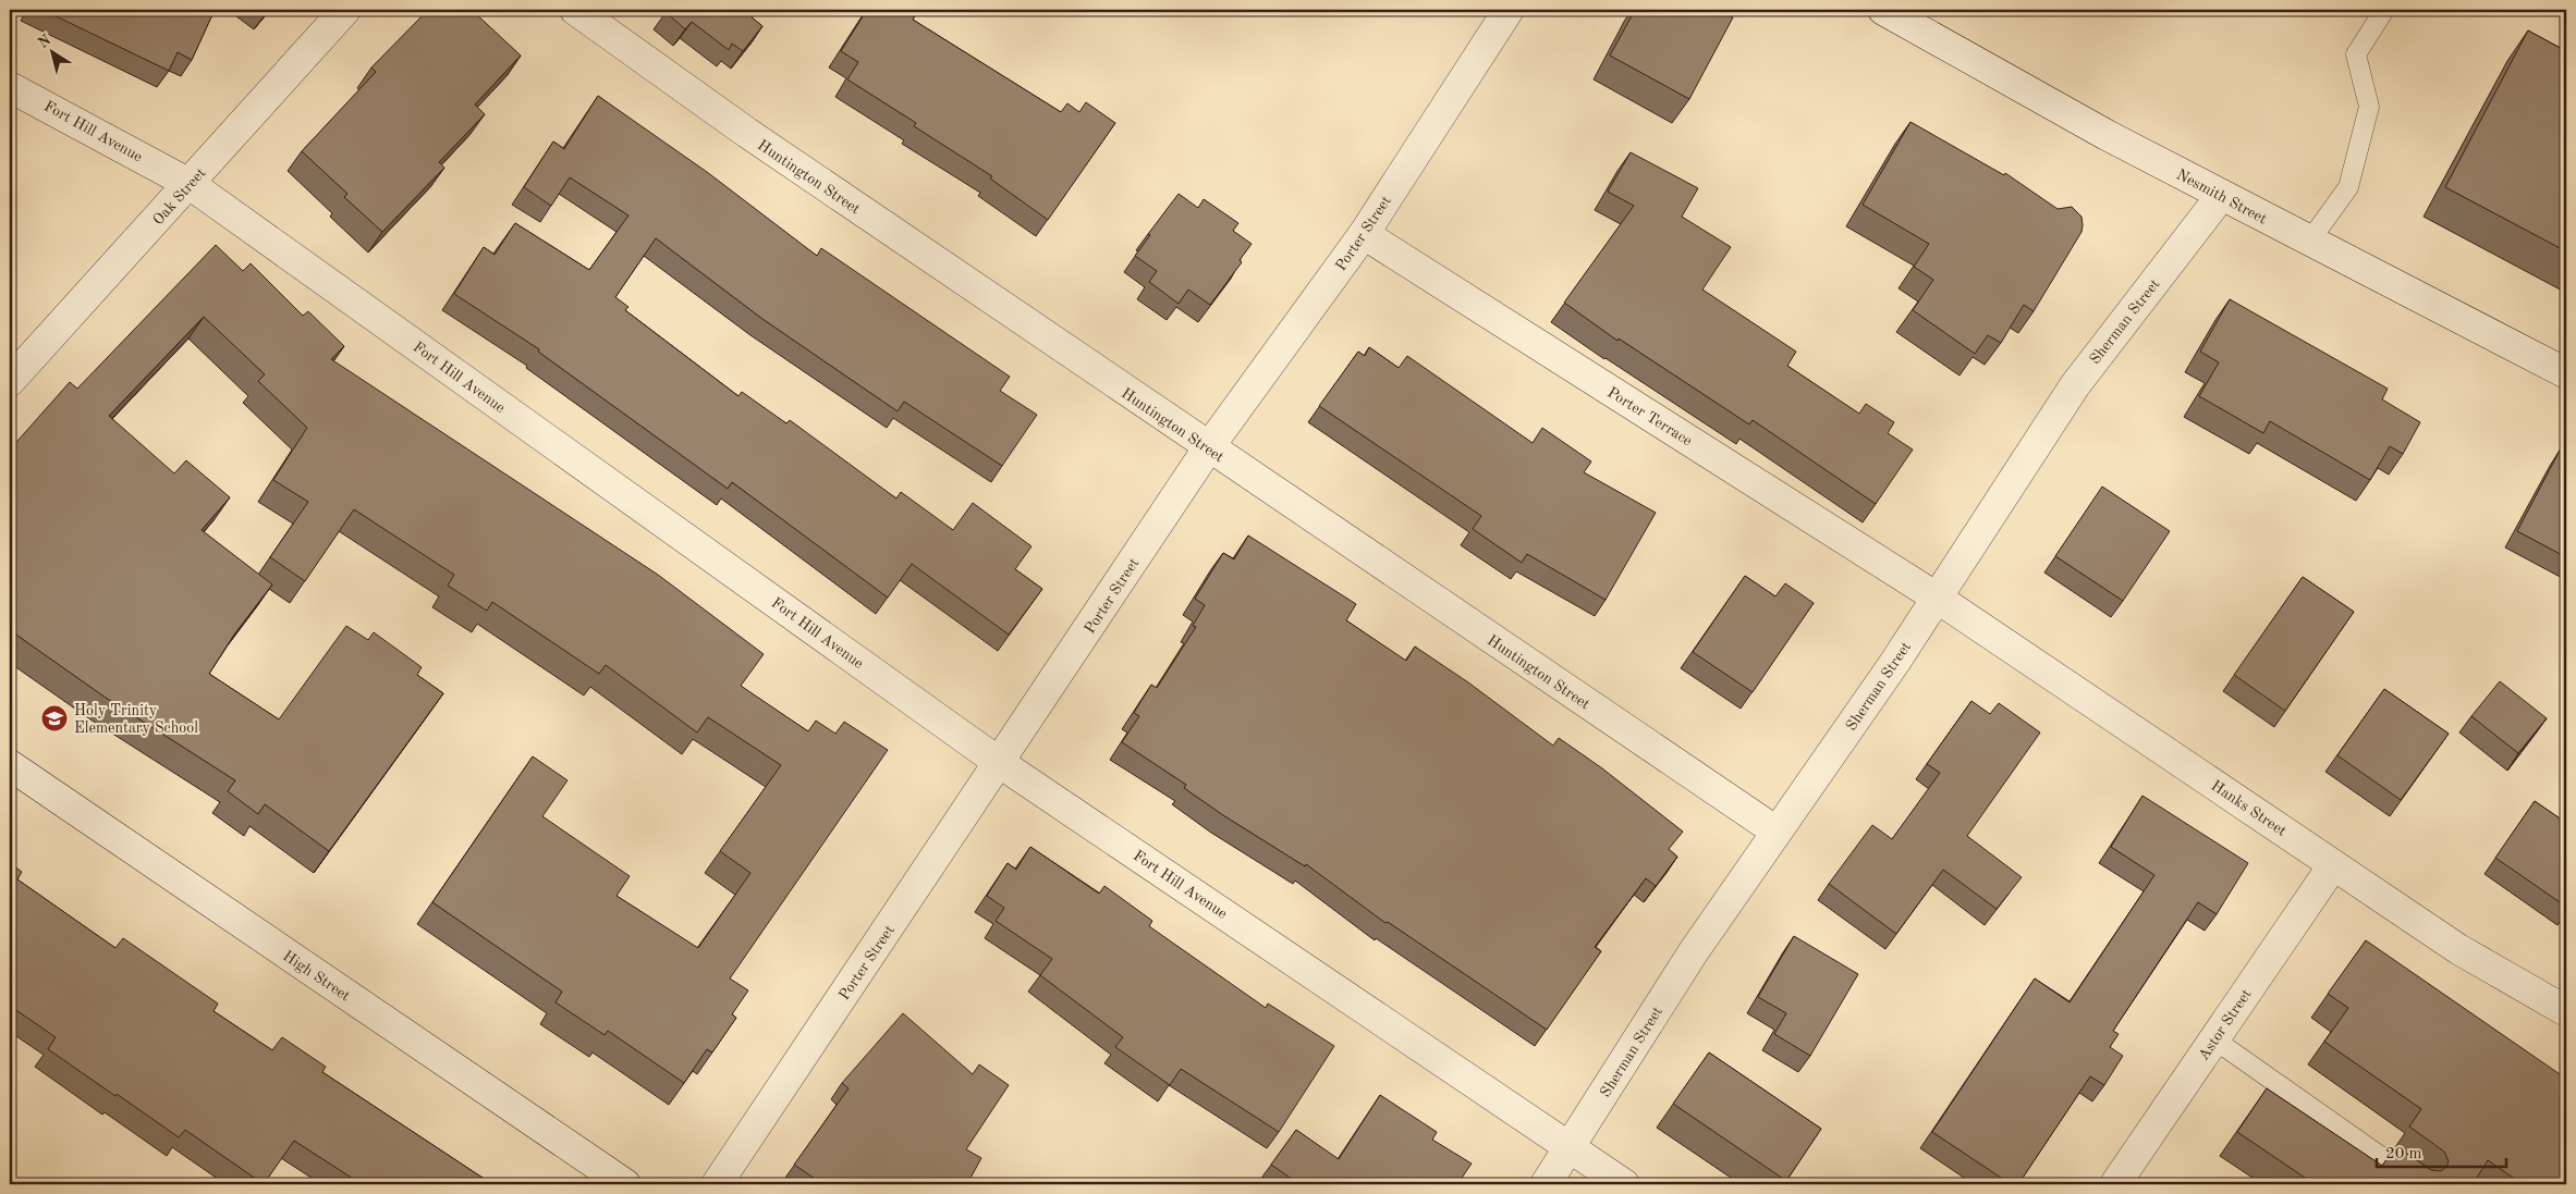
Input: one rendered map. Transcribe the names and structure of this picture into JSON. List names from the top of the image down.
{
  "streets": {
    "street": [
      "Fort Hill Avenue",
      "Huntington Street",
      "Oak Street",
      "Nesmith Street",
      "Porter Street",
      "Sherman Street",
      "Porter Terrace",
      "Hanks Street",
      "High Street",
      "Astor Street"
    ]
  },
  "crossings": [
    ["Fort Hill Avenue", "Oak Street"],
    ["Fort Hill Avenue", "Porter Street"],
    ["Fort Hill Avenue", "Sherman Street"],
    ["Huntington Street", "Porter Street"],
    ["Huntington Street", "Sherman Street"],
    ["Nesmith Street", "Sherman Street"],
    ["Porter Street", "Porter Terrace"],
    ["Sherman Street", "Porter Terrace"],
    ["Sherman Street", "Hanks Street"],
    ["Porter Terrace", "Hanks Street"],
    ["Hanks Street", "Astor Street"]
  ],
  "places": {
    "school or university": ["Holy Trinity Elementary School"]
  },
  "scale_bar": "20 m",
  "north": "top left"
}
